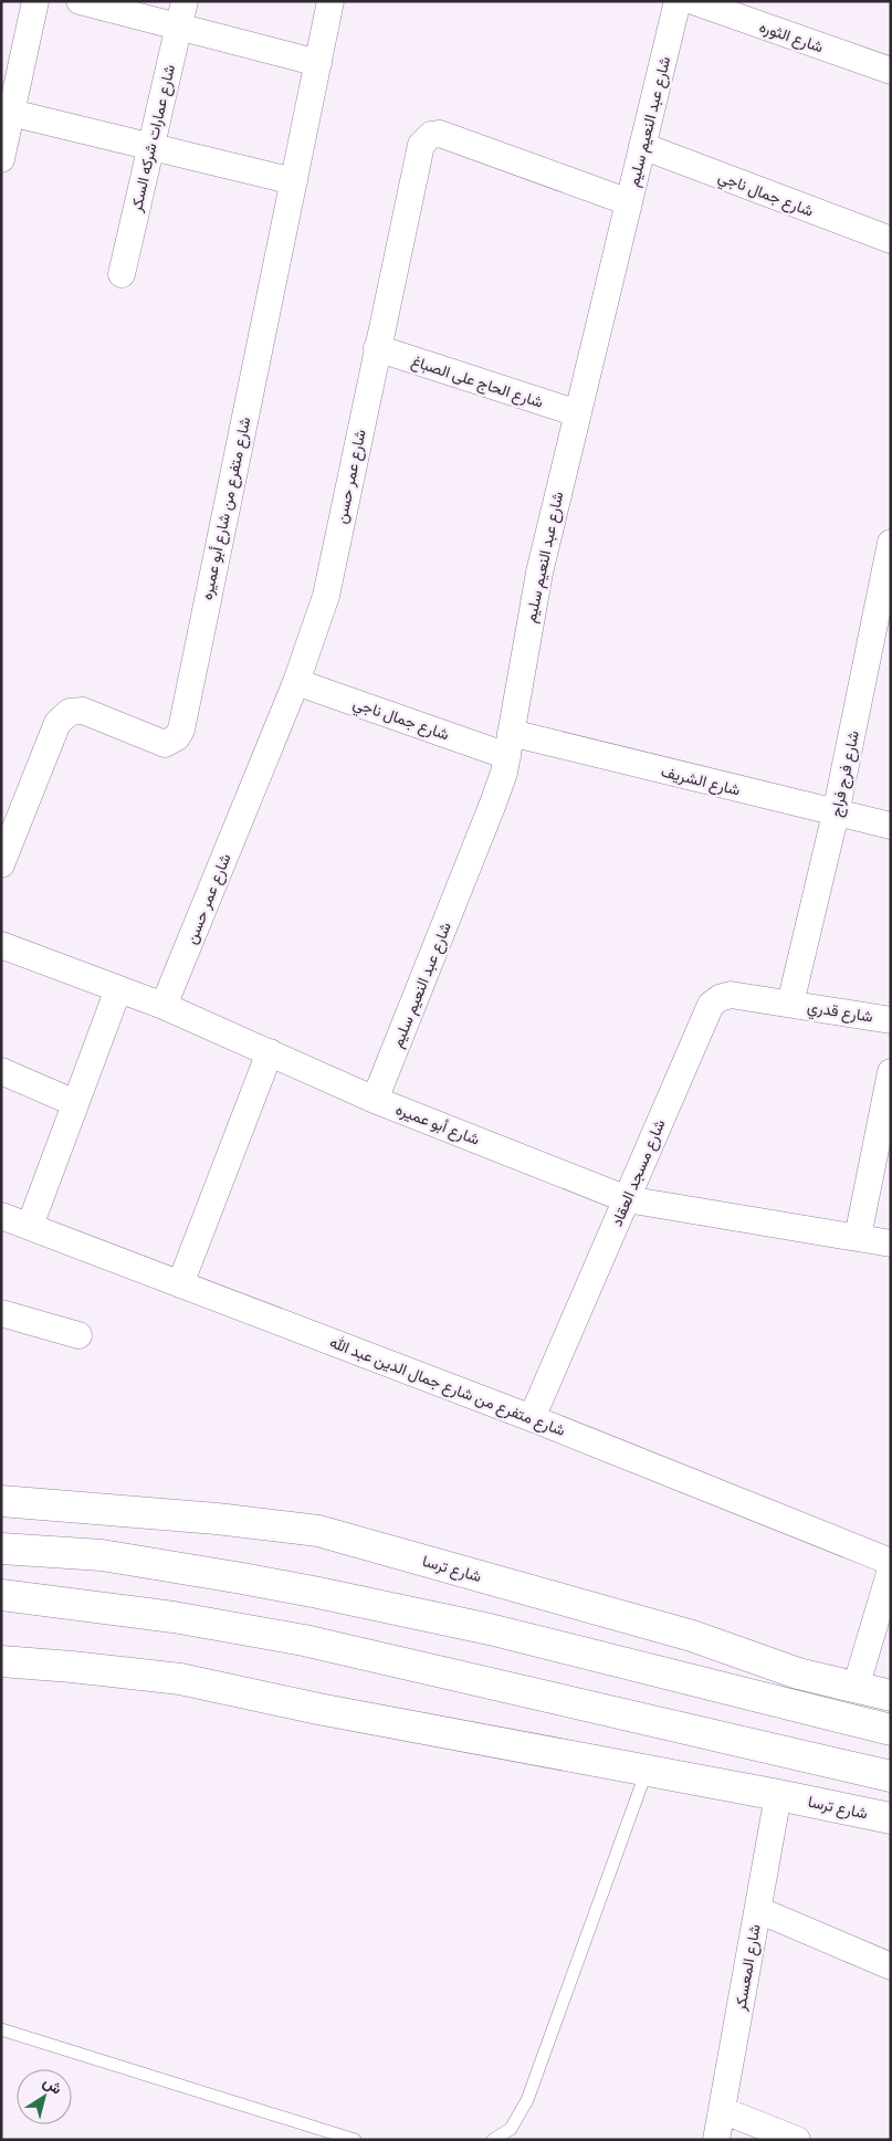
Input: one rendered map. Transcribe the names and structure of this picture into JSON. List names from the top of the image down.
{
  "streets": {
    "main road": ["شارع ترسا"],
    "street": [
      "شارع الثوره",
      "شارع عبد النعيم سليم",
      "شارع عمارات شركه السكر",
      "شارع جمال ناجي",
      "شارع الحاج على الصباغ",
      "شارع عمر حسن",
      "شارع متفرع من شارع أبو عميره",
      "شارع فرج فراج",
      "شارع الشريف",
      "شارع قدري",
      "شارع أبو عميره",
      "شارع مسجد العقاد",
      "شارع متفرع من شارع جمال الدين عبد الله",
      "شارع المعسكر"
    ]
  },
  "crossings": [
    ["شارع عبد النعيم سليم", "شارع جمال ناجي"],
    ["شارع عبد النعيم سليم", "شارع الحاج على الصباغ"],
    ["شارع عبد النعيم سليم", "شارع عمر حسن"],
    ["شارع عبد النعيم سليم", "شارع الشريف"],
    ["شارع عبد النعيم سليم", "شارع أبو عميره"],
    ["شارع جمال ناجي", "شارع عمر حسن"],
    ["شارع جمال ناجي", "شارع الشريف"],
    ["شارع الحاج على الصباغ", "شارع عمر حسن"],
    ["شارع عمر حسن", "شارع أبو عميره"],
    ["شارع فرج فراج", "شارع الشريف"],
    ["شارع فرج فراج", "شارع قدري"],
    ["شارع فرج فراج", "شارع مسجد العقاد"],
    ["شارع قدري", "شارع مسجد العقاد"],
    ["شارع أبو عميره", "شارع مسجد العقاد"],
    ["شارع مسجد العقاد", "شارع متفرع من شارع جمال الدين عبد الله"],
    ["شارع ترسا", "شارع المعسكر"]
  ],
  "north": "top right"
}
